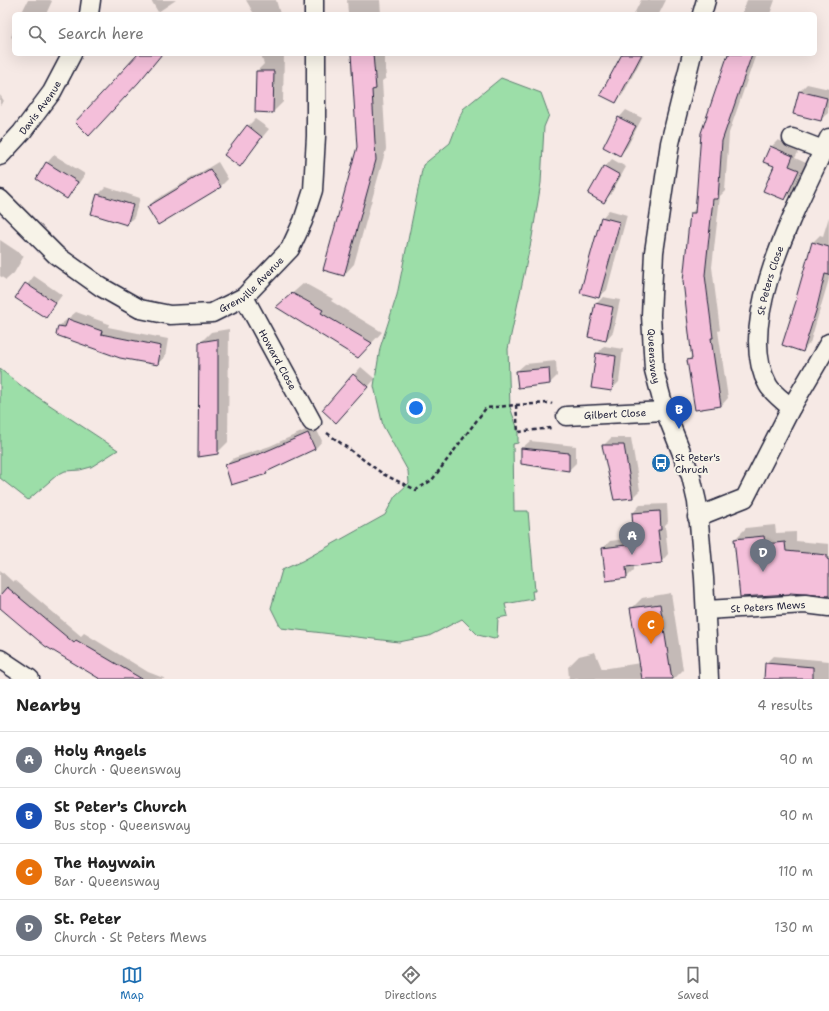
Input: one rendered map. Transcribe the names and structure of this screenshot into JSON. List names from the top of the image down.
{
  "streets": {
    "street": [
      "Davis Avenue",
      "St Peters Close",
      "Grenville Avenue",
      "Queensway",
      "Howard Close",
      "Gilbert Close",
      "St Peters Mews"
    ]
  },
  "crossings": [
    ["Grenville Avenue", "Howard Close"],
    ["Queensway", "Gilbert Close"],
    ["Queensway", "St Peters Mews"]
  ],
  "places": {
    "bus stop": ["St Peter's Chruch"]
  },
  "page": {
    "search": "Search here",
    "pins": [
      "B",
      "A",
      "D",
      "C"
    ],
    "heading": ["Nearby", "4 results"],
    "list": [
      {
        "mark": "A",
        "name": "Holy Angels",
        "note": "Church · Queensway",
        "value": "90 m"
      },
      {
        "mark": "B",
        "name": "St Peter's Church",
        "note": "Bus stop · Queensway",
        "value": "90 m"
      },
      {
        "mark": "C",
        "name": "The Haywain",
        "note": "Bar · Queensway",
        "value": "110 m"
      },
      {
        "mark": "D",
        "name": "St. Peter",
        "note": "Church · St Peters Mews",
        "value": "130 m"
      }
    ],
    "nav": ["Map", "Directions", "Saved"]
  }
}
